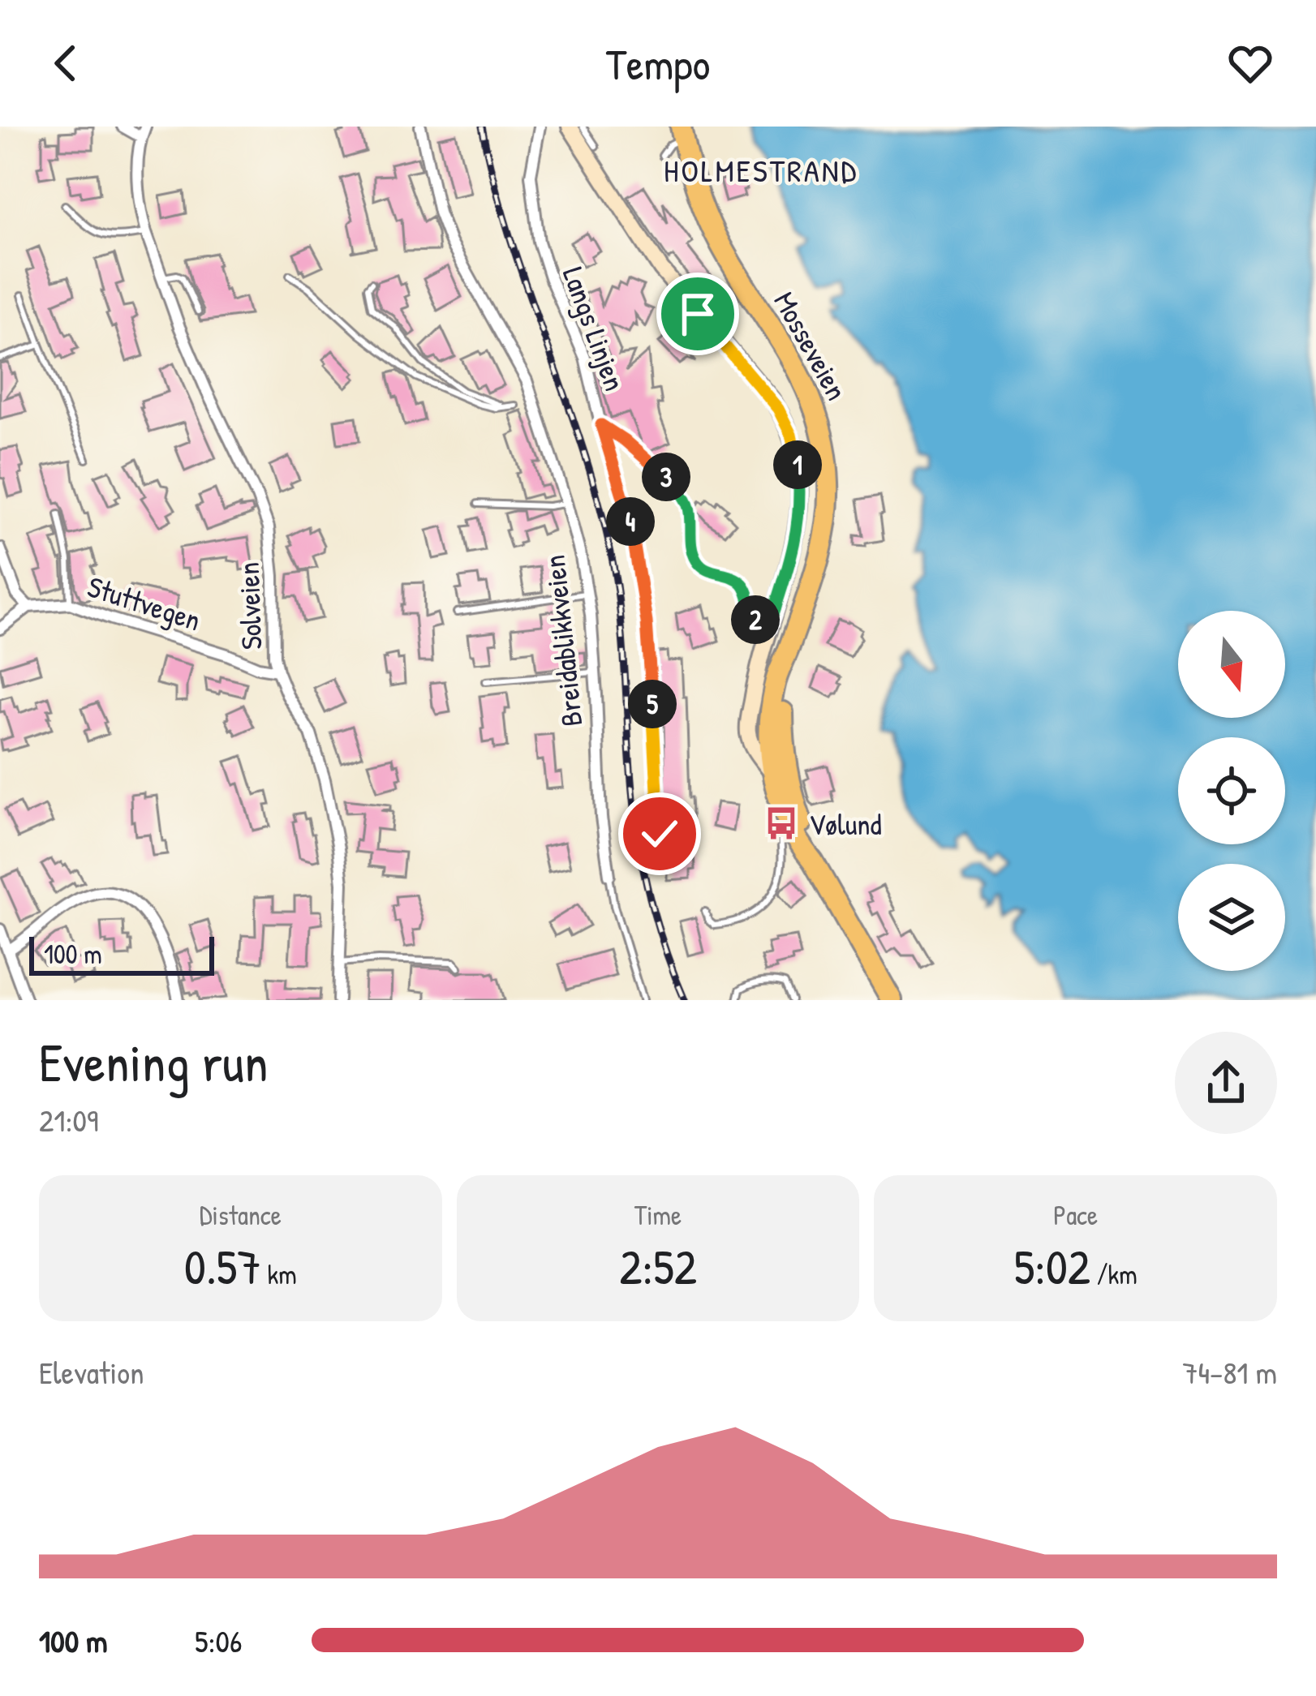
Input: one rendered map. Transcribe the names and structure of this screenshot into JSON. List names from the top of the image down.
{
  "streets": {
    "highway": ["Mosseveien"],
    "street": [
      "Langs Linjen",
      "Stuttvegen",
      "Solveien",
      "Breidablikkveien"
    ]
  },
  "crossings": [
    ["Stuttvegen", "Solveien"]
  ],
  "districts": ["HOLMESTRAND"],
  "places": {
    "bus stop": ["Vølund"]
  },
  "scale_bar": "100 m",
  "north": "bottom",
  "page": {
    "header": "Tempo",
    "pins": [
      "1",
      "3",
      "4",
      "2",
      "5"
    ],
    "scale": "100 m",
    "heading": ["Evening run", "21:09"],
    "stats": [
      ["Distance", "0.57 km"],
      ["Time", "2:52"],
      ["Pace", "5:02 /km"]
    ],
    "chart": ["Elevation", "74–81 m"],
    "list": [
      {
        "name": "100 m",
        "note": "5:06"
      }
    ]
  }
}
